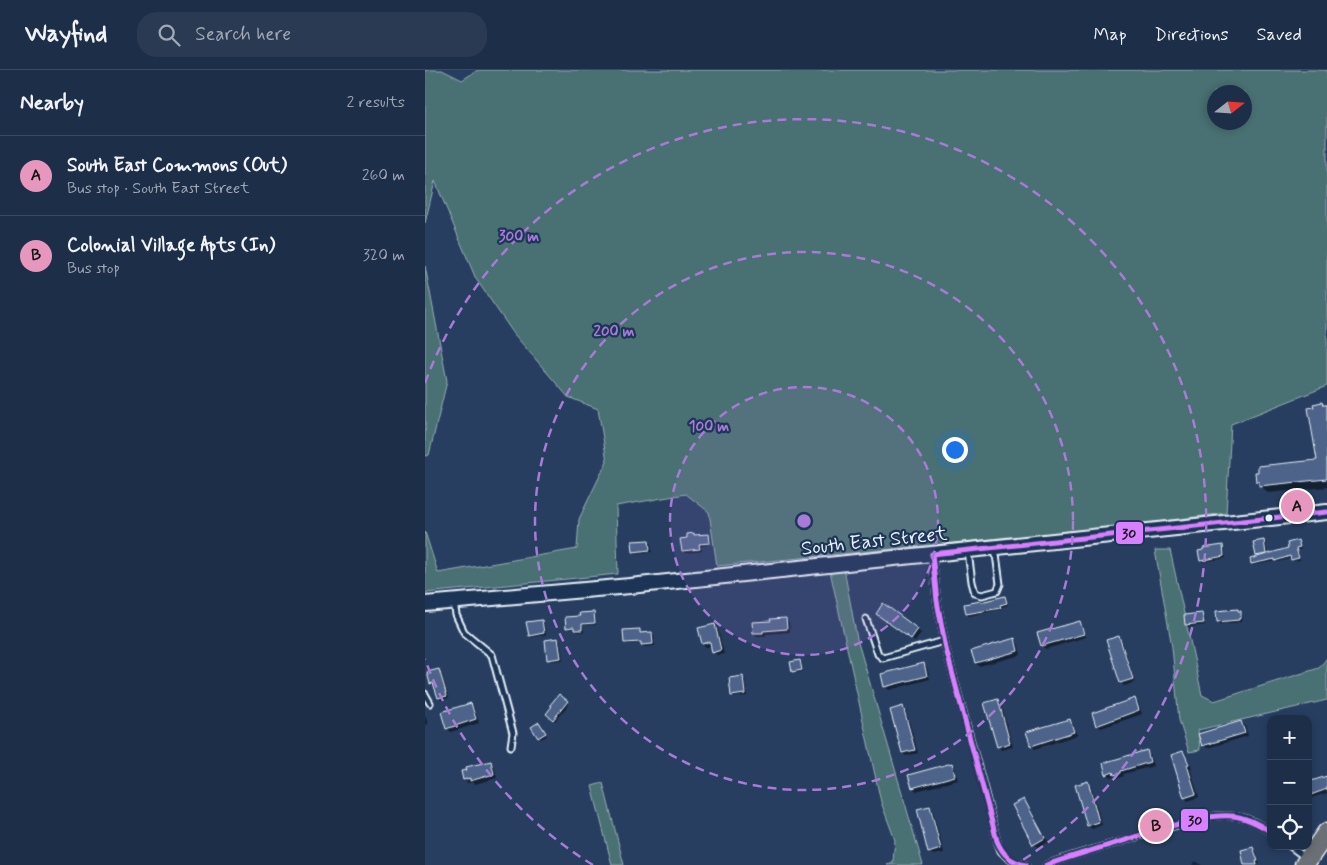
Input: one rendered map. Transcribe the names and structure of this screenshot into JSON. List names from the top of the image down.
{
  "streets": {
    "main road": ["South East Street"]
  },
  "lines": ["transit line 30"],
  "north": "right",
  "page": {
    "header": "Wayfind",
    "search": "Search here",
    "nav": ["Map", "Directions", "Saved"],
    "heading": ["Nearby", "2 results"],
    "list": [
      {
        "mark": "A",
        "name": "South East Commons (Out)",
        "note": "Bus stop · South East Street",
        "value": "260 m"
      },
      {
        "mark": "B",
        "name": "Colonial Village Apts (In)",
        "note": "Bus stop",
        "value": "320 m"
      }
    ],
    "pins": ["A", "B"],
    "map_buttons": ["+", "−"]
  },
  "rings": ["300 m", "200 m", "100 m"]
}
